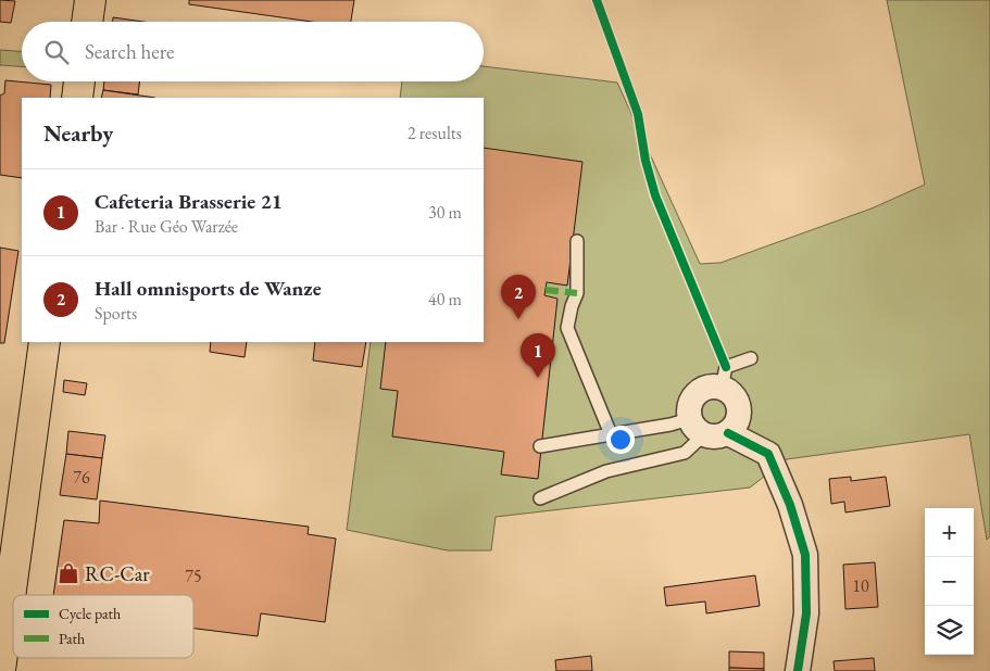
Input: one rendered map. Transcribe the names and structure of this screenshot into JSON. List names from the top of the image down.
{
  "places": {
    "shop": ["RC-Car"]
  },
  "house_numbers": ["76", "75", "10"],
  "legend": ["Cycle path", "Path"],
  "page": {
    "search": "Search here",
    "heading": ["Nearby", "2 results"],
    "list": [
      {
        "mark": "1",
        "name": "Cafeteria Brasserie 21",
        "note": "Bar · Rue Géo Warzée",
        "value": "30 m"
      },
      {
        "mark": "2",
        "name": "Hall omnisports de Wanze",
        "note": "Sports",
        "value": "40 m"
      }
    ],
    "pins": ["2", "1"],
    "map_buttons": ["+", "−"]
  }
}
